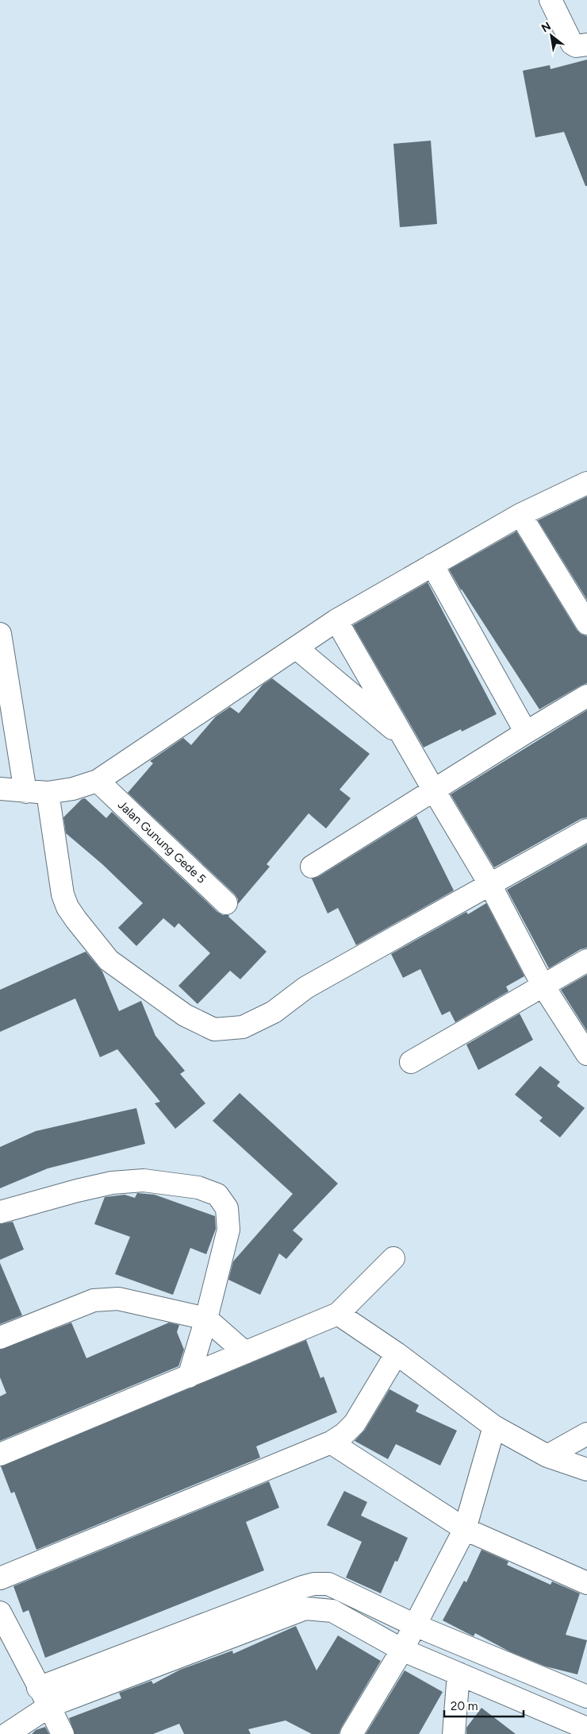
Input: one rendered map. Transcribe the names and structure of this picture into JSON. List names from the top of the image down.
{
  "streets": {
    "street": ["Jalan Gunung Gede 5"]
  },
  "scale_bar": "20 m",
  "north": "top left"
}
